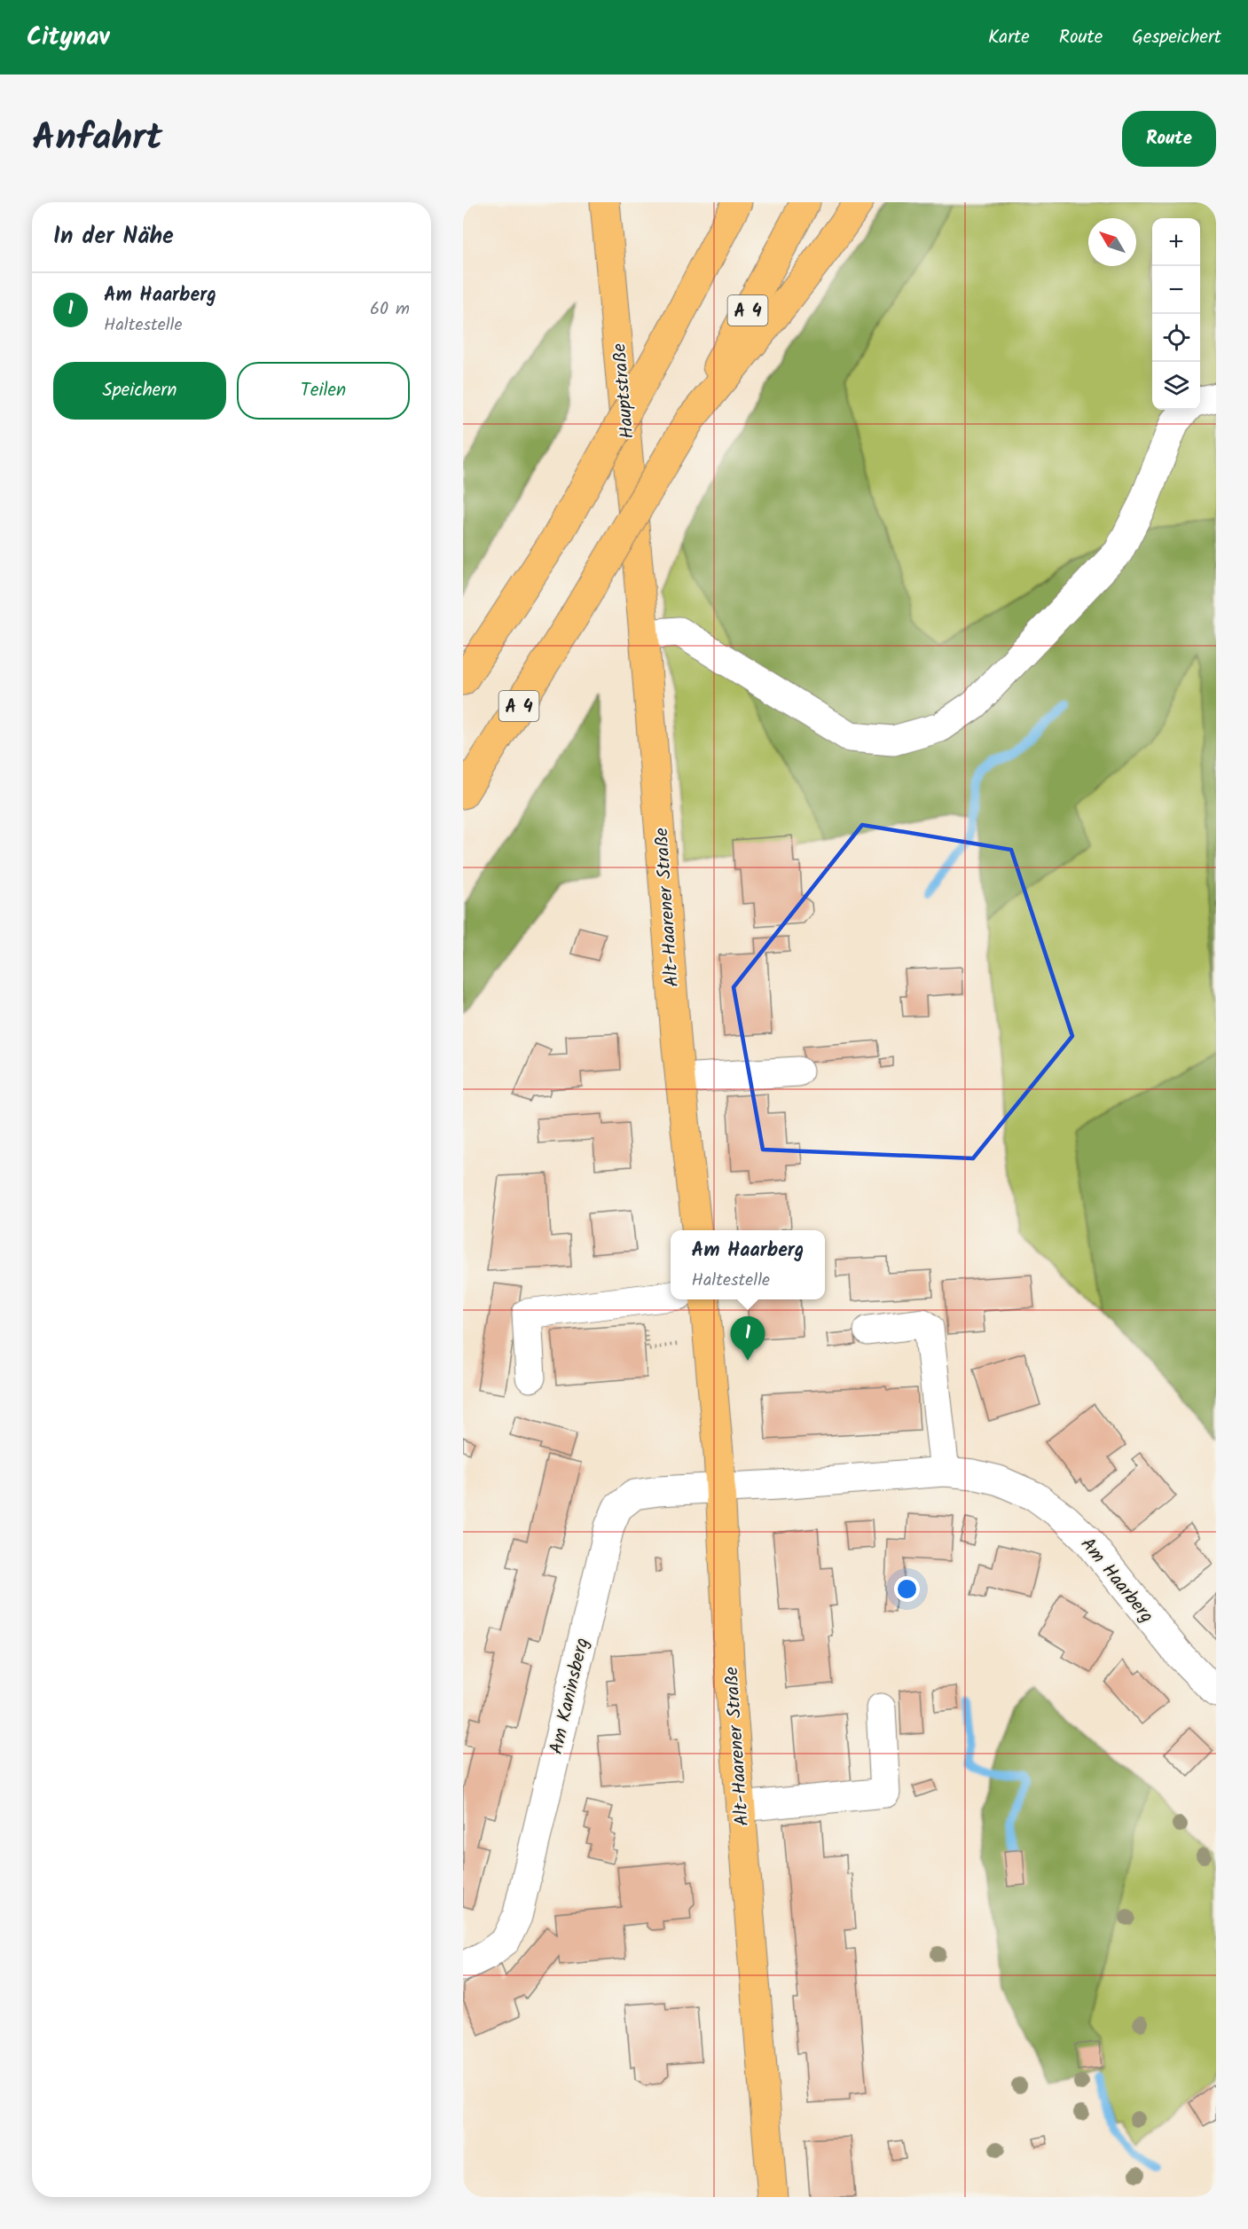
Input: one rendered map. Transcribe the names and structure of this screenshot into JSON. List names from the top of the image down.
{
  "streets": {
    "main road": ["A 4", "Hauptstraße", "Alt-Haarener Straße"],
    "street": ["Am Haarberg", "Am Kaninsberg"]
  },
  "crossings": [
    ["Hauptstraße", "Alt-Haarener Straße"],
    ["Alt-Haarener Straße", "Am Haarberg"],
    ["Alt-Haarener Straße", "Am Kaninsberg"],
    ["Am Haarberg", "Am Kaninsberg"]
  ],
  "north": "top left",
  "page": {
    "header": "Citynav",
    "nav": ["Karte", "Route", "Gespeichert"],
    "title": "Anfahrt",
    "buttons": [
      "Route",
      ["Speichern", "Teilen"]
    ],
    "heading": "In der Nähe",
    "map_buttons": ["+", "−"],
    "list": [
      {
        "mark": "1",
        "name": "Am Haarberg",
        "note": "Haltestelle",
        "value": "60 m"
      }
    ],
    "popup": ["Am Haarberg", "Haltestelle"],
    "pins": "1"
  }
}
